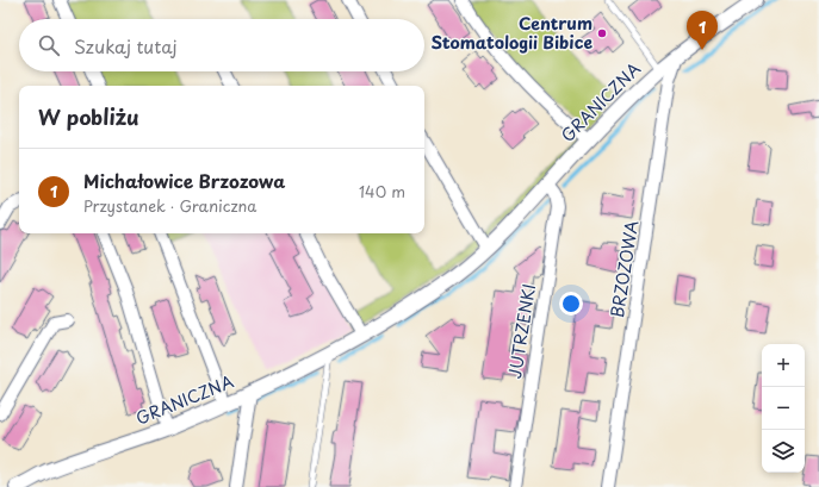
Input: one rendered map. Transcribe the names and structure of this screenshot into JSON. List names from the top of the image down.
{
  "streets": {
    "street": ["GRANICZNA", "BRZOZOWA", "JUTRZENKI"]
  },
  "crossings": [
    ["GRANICZNA", "BRZOZOWA"],
    ["GRANICZNA", "JUTRZENKI"]
  ],
  "places": ["Centrum Stomatologii Bibice"],
  "page": {
    "pins": "1",
    "search": "Szukaj tutaj",
    "heading": "W pobliżu",
    "list": [
      {
        "mark": "1",
        "name": "Michałowice Brzozowa",
        "note": "Przystanek · Graniczna",
        "value": "140 m"
      }
    ],
    "map_buttons": ["+", "−"]
  }
}
